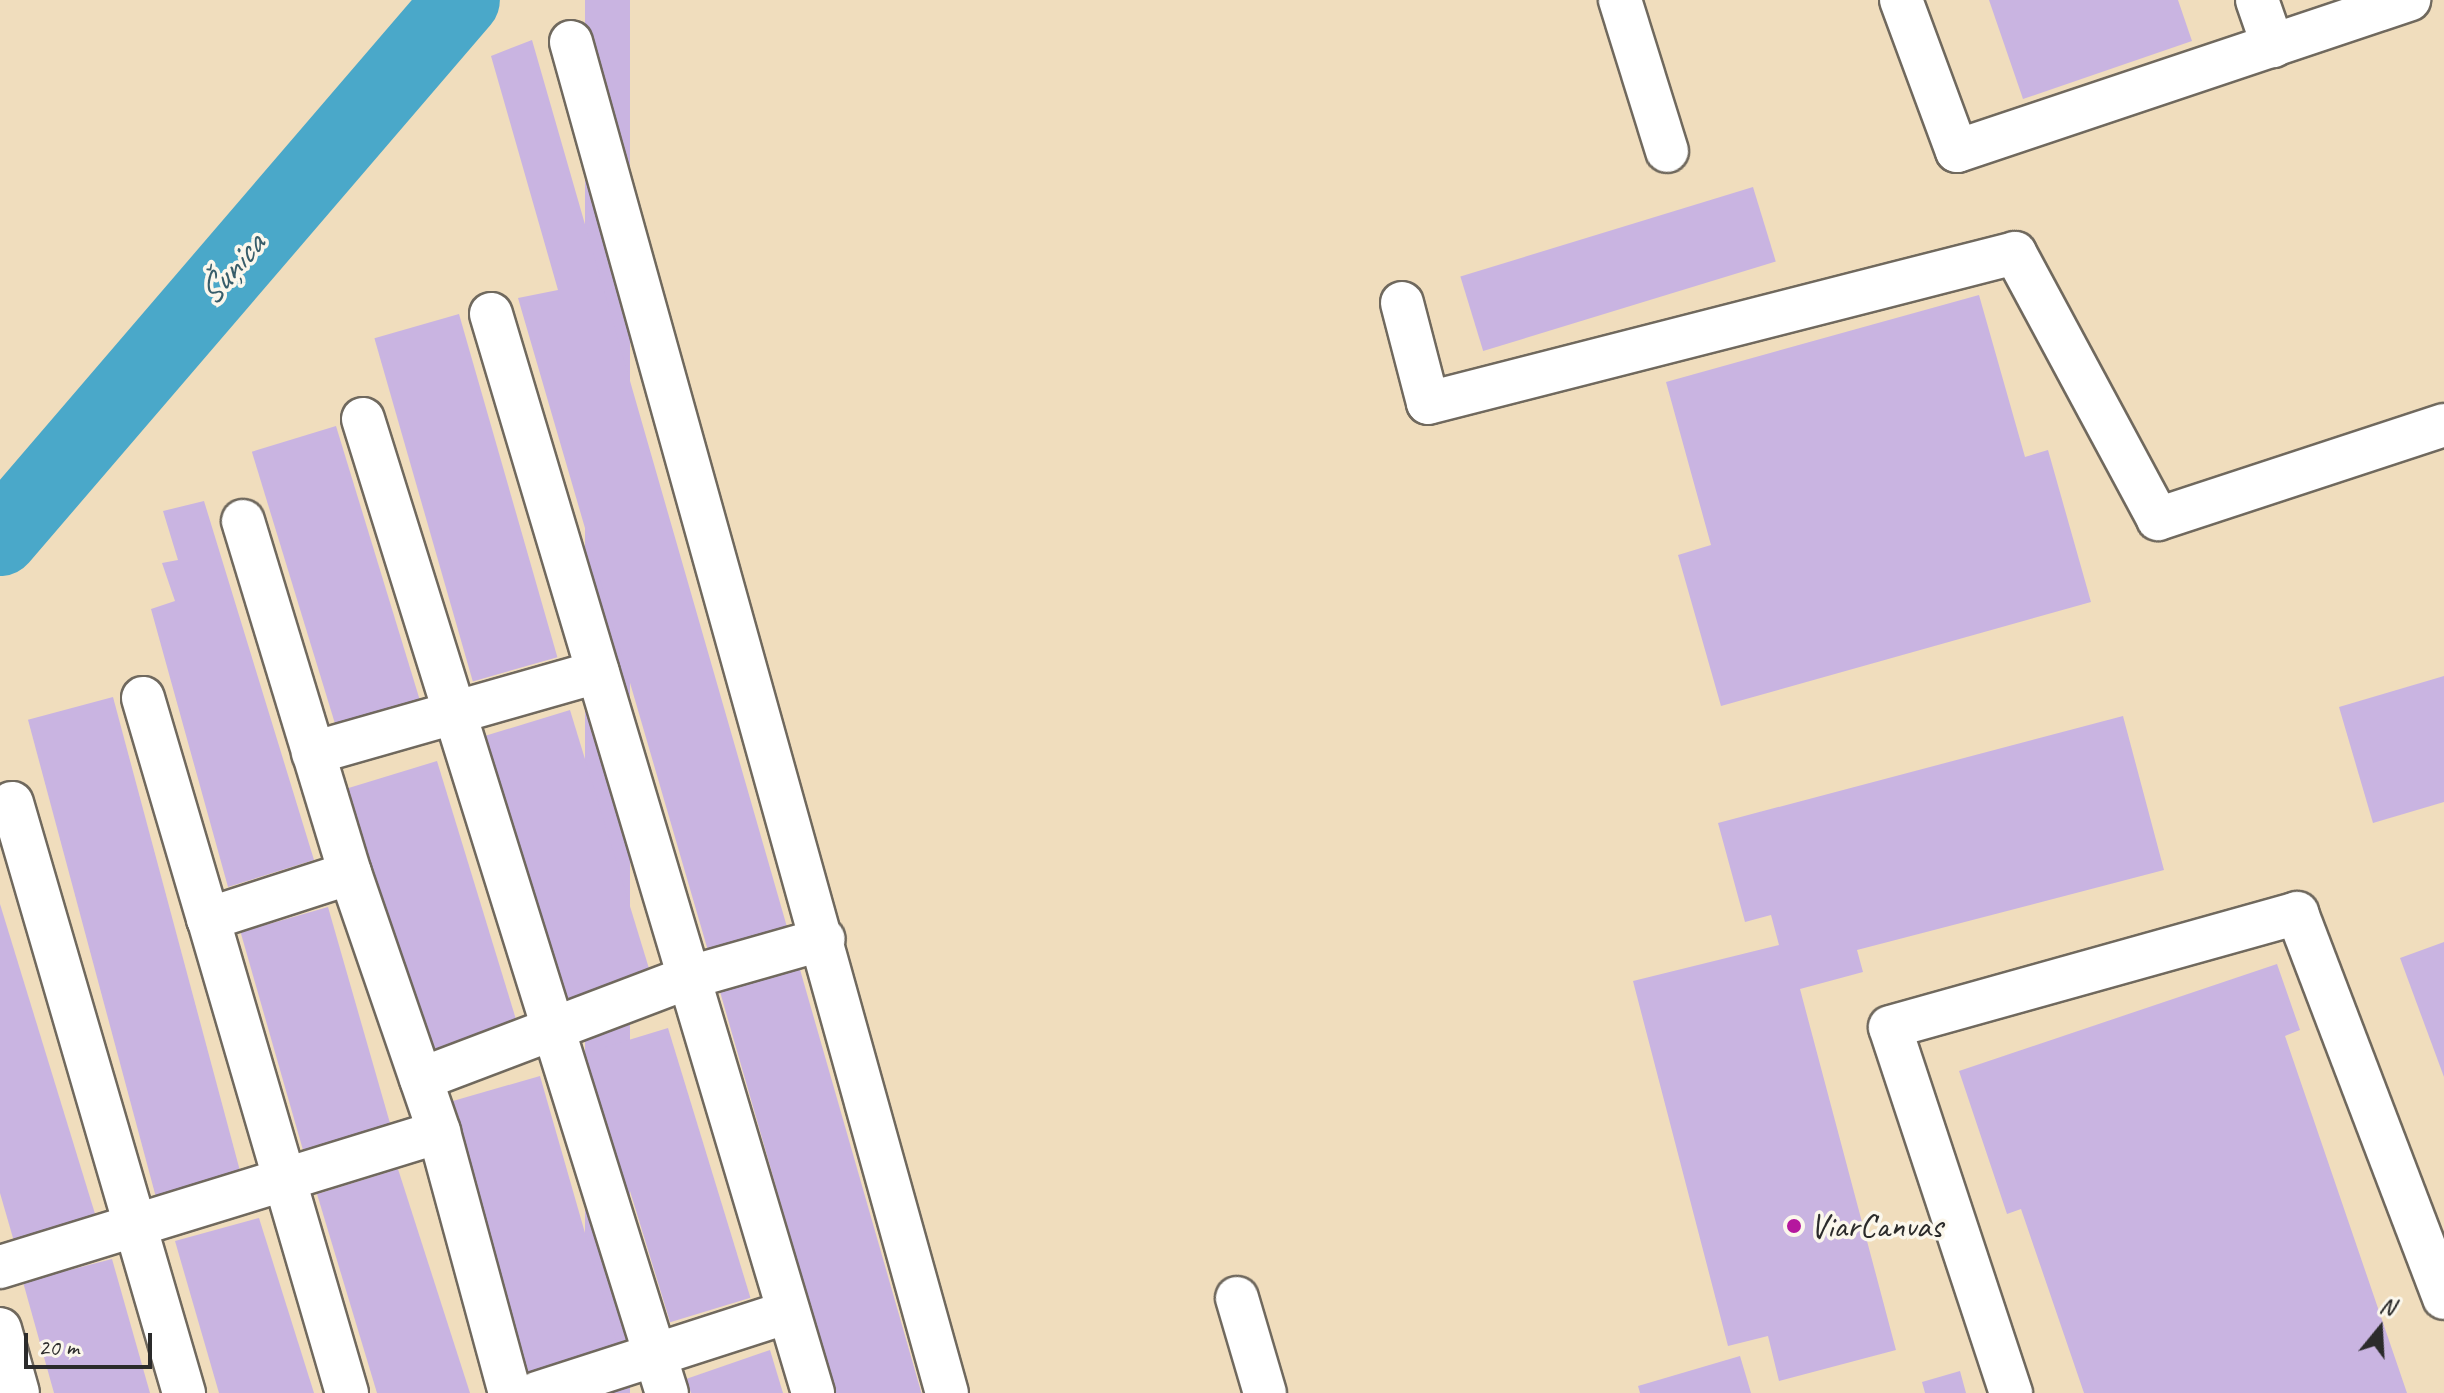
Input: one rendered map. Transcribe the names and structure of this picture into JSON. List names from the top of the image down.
{
  "water": ["Šuņica"],
  "places": ["ViarCanvas"],
  "scale_bar": "20 m",
  "north": "top"
}
